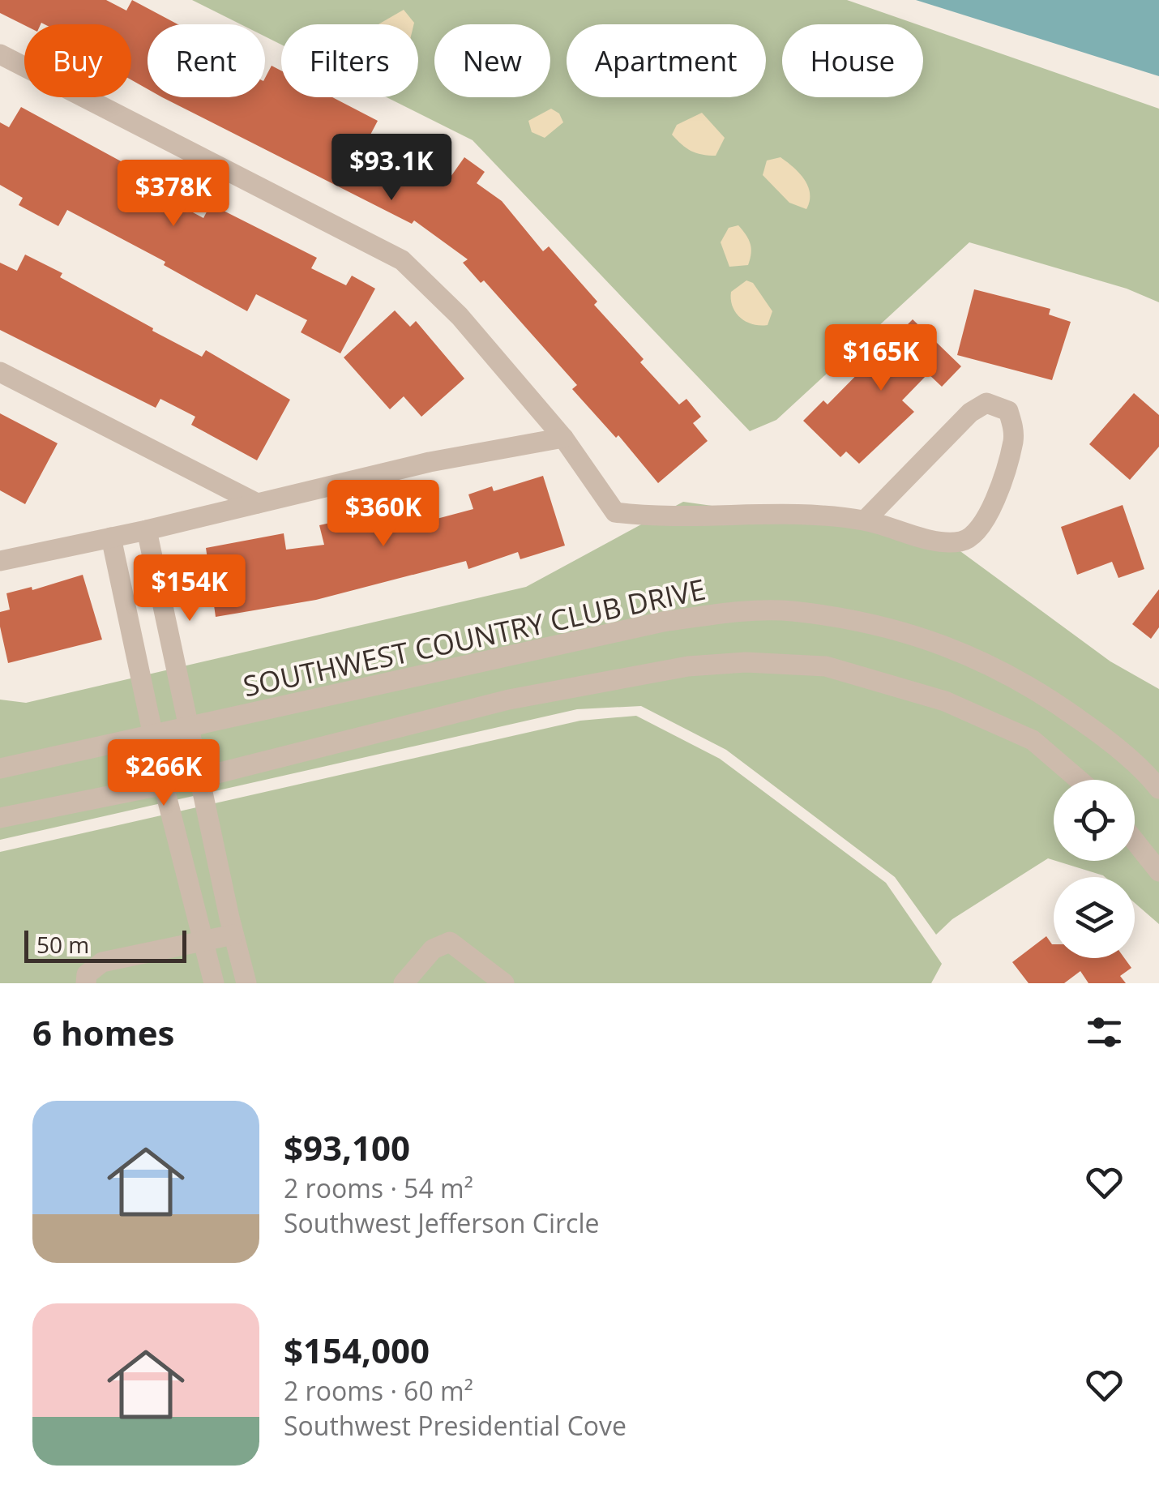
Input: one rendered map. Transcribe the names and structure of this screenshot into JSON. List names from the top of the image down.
{
  "streets": {
    "street": ["SOUTHWEST COUNTRY CLUB DRIVE"]
  },
  "scale_bar": "50 m",
  "page": {
    "chip": [
      "Buy",
      "Rent",
      "Filters",
      "New",
      "Apartment",
      "House"
    ],
    "price": [
      "$93.1K",
      "$378K",
      "$165K",
      "$360K",
      "$154K",
      "$266K"
    ],
    "scale": "50 m",
    "heading": "6 homes",
    "list": [
      {
        "name": "$93,100",
        "note": "2 rooms · 54 m² · Southwest Jefferson Circle"
      },
      {
        "name": "$154,000",
        "note": "2 rooms · 60 m² · Southwest Presidential Cove"
      }
    ]
  }
}
